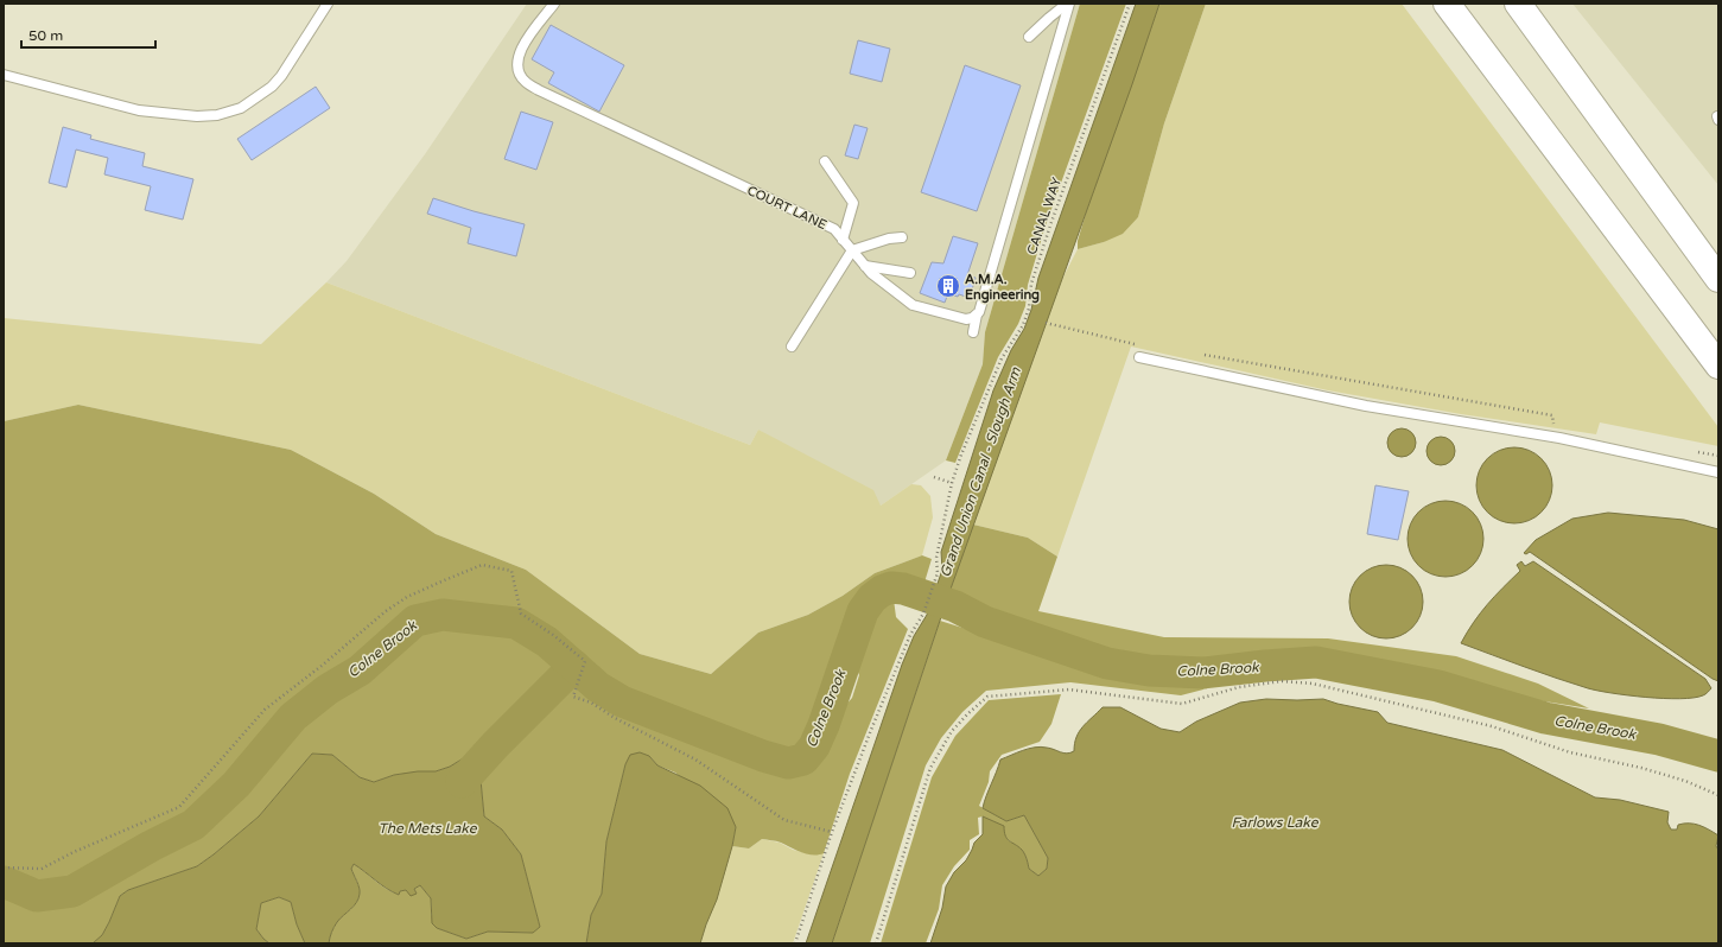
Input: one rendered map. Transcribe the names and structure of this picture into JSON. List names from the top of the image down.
{
  "streets": {
    "lane": ["COURT LANE"],
    "path": ["CANAL WAY"]
  },
  "water": [
    "Grand Union Canal - Slough Arm",
    "Colne Brook",
    "Farlows Lake",
    "The Mets Lake"
  ],
  "places": {
    "building": ["A.M.A. Engineering"]
  },
  "scale_bar": "50 m"
}
